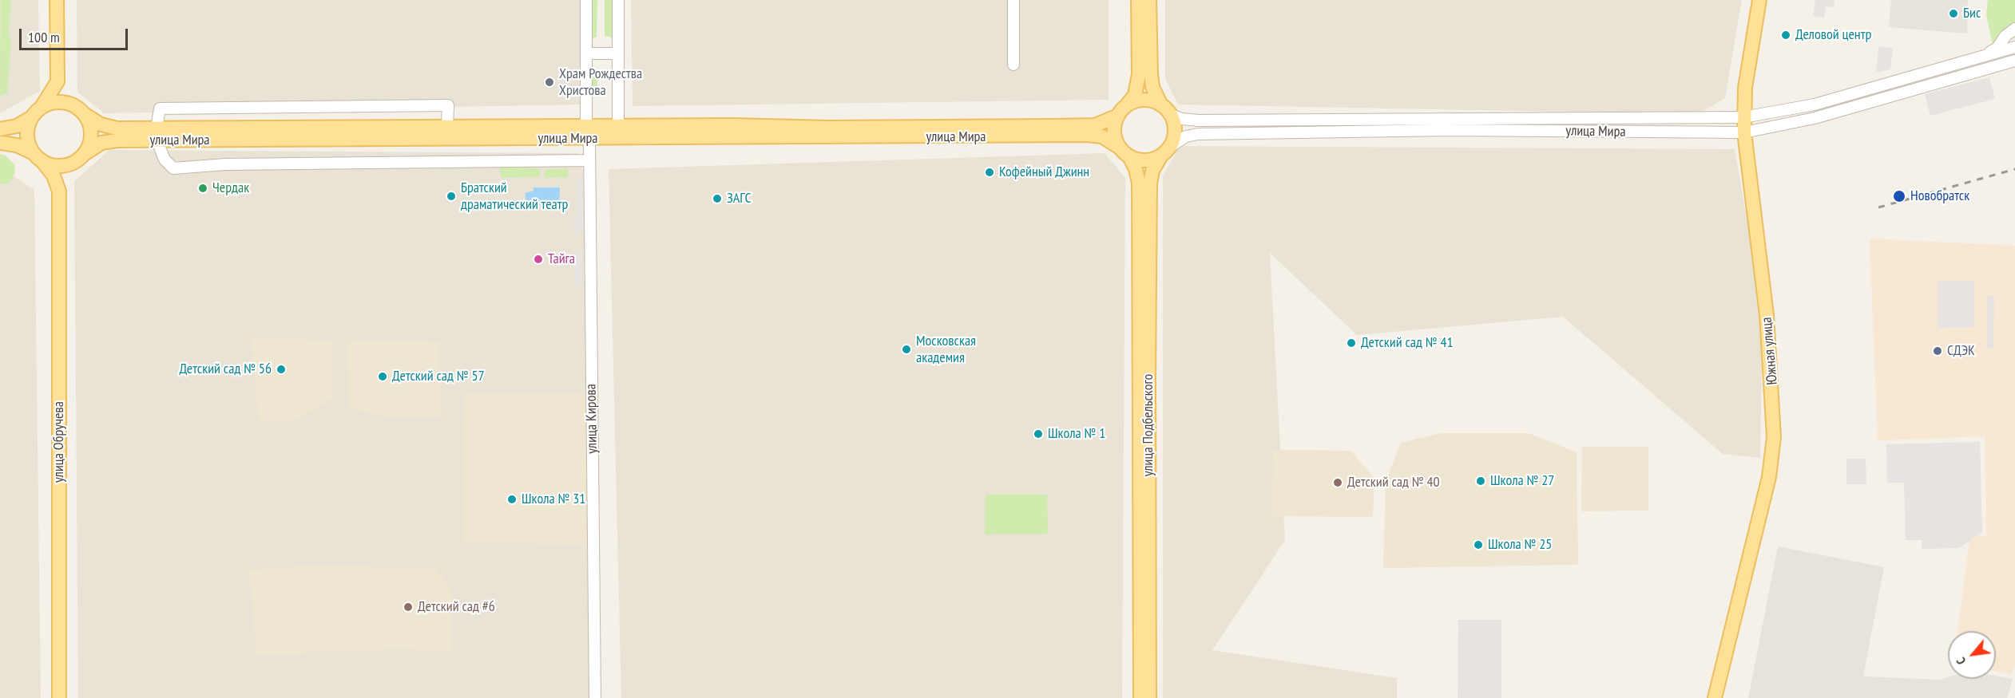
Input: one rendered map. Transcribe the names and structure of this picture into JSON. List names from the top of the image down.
{
  "streets": {
    "main road": [
      "улица Мира",
      "Южная улица",
      "улица Подбельского",
      "улица Обручева"
    ],
    "street": ["улица Кирова"]
  },
  "crossings": [
    ["улица Мира", "Южная улица"],
    ["улица Мира", "улица Кирова"],
    ["улица Мира", "улица Подбельского"]
  ],
  "places": [
    "Бис",
    "Деловой центр",
    "Храм Рождества Христова",
    "Кофейный Джинн",
    "Чердак",
    "Братский драматический театр",
    "Новобратск",
    "ЗАГС",
    "Тайга",
    "Детский сад № 41",
    "Московская академия",
    "СДЭК",
    "Детский сад № 56",
    "Детский сад № 57",
    "Школа № 1",
    "Школа № 27",
    "Детский сад № 40",
    "Школа № 31",
    "Школа № 25",
    "Детский сад #6"
  ],
  "scale_bar": "100 m",
  "north": "bottom left"
}
